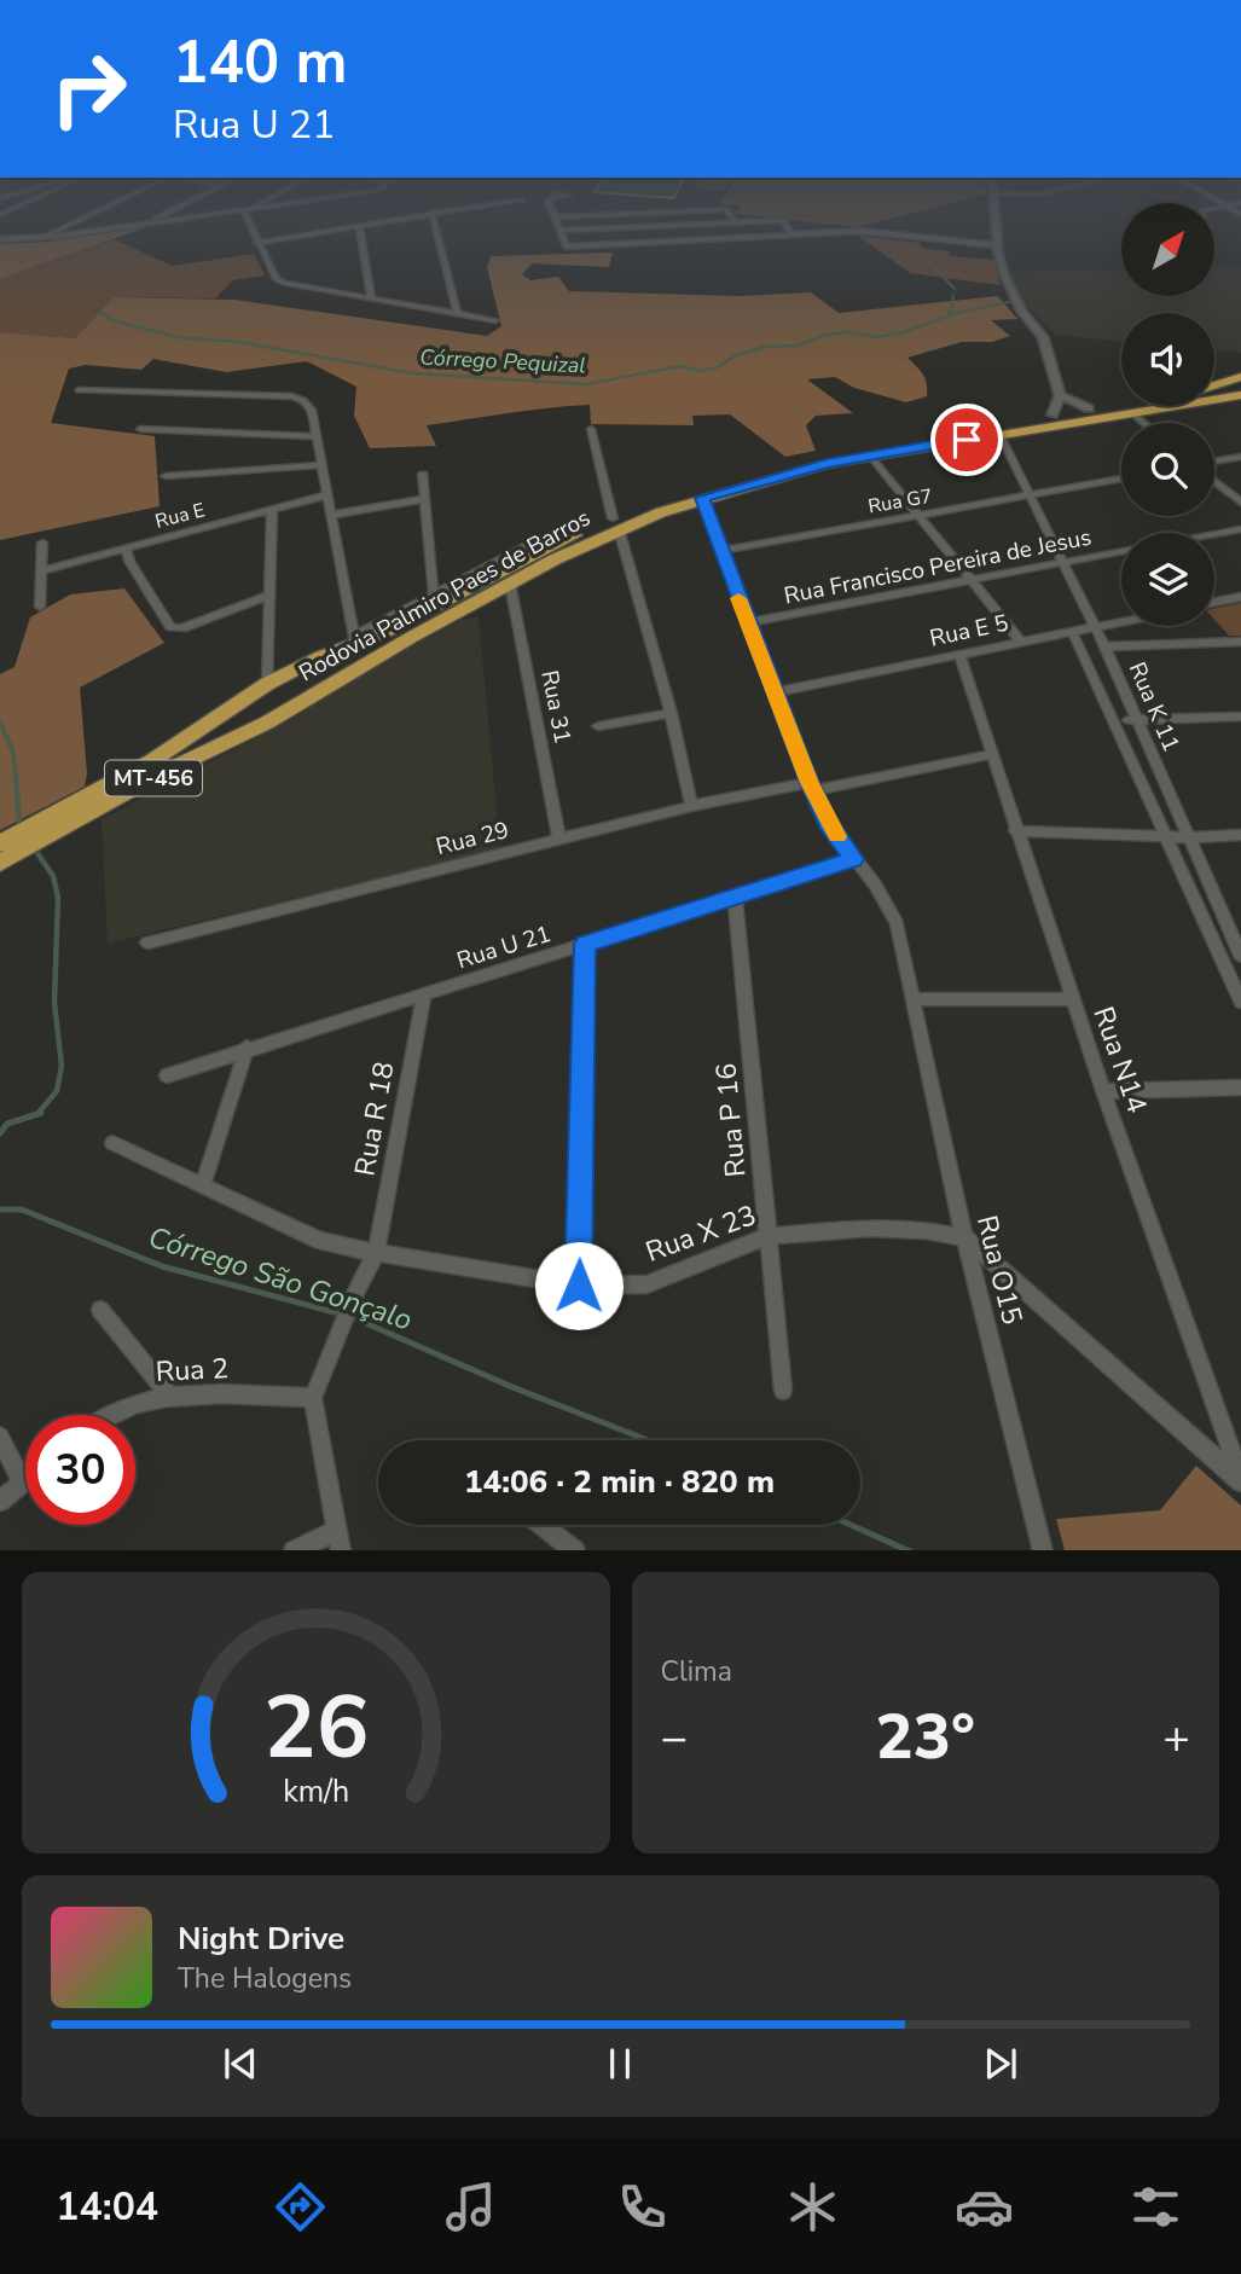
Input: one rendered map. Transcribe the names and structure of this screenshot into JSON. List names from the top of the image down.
{
  "streets": {
    "main road": ["Rodovia Palmiro Paes de Barros", "MT-456"],
    "street": [
      "Rua G7",
      "Rua E",
      "Rua Francisco Pereira de Jesus",
      "Rua E 5",
      "Rua 31",
      "Rua K 11",
      "Rua 29",
      "Rua U 21",
      "Rua N14",
      "Rua R 18",
      "Rua P 16",
      "Rua X 23",
      "Rua O15",
      "Rua 2"
    ]
  },
  "crossings": [
    ["Rua G7", "Rua K 11"],
    ["Rua G7", "Rua O15"],
    ["Rua Francisco Pereira de Jesus", "Rua K 11"],
    ["Rua Francisco Pereira de Jesus", "Rua O15"],
    ["Rodovia Palmiro Paes de Barros", "Rua 31"],
    ["Rodovia Palmiro Paes de Barros", "Rua K 11"],
    ["Rodovia Palmiro Paes de Barros", "Rua O15"],
    ["Rua E 5", "Rua K 11"],
    ["Rua E 5", "Rua N14"],
    ["Rua E 5", "Rua O15"],
    ["Rua 31", "Rua 29"],
    ["Rua 29", "Rua N14"],
    ["Rua 29", "Rua O15"],
    ["Rua U 21", "Rua R 18"],
    ["Rua U 21", "Rua P 16"],
    ["Rua U 21", "Rua O15"],
    ["Rua R 18", "Rua X 23"],
    ["Rua R 18", "Rua 2"],
    ["Rua P 16", "Rua X 23"],
    ["Rua X 23", "Rua O15"]
  ],
  "water": ["Córrego Pequizal", "Córrego São Gonçalo"],
  "north": "top right",
  "page": {
    "turn": ["140 m", "Rua U 21"],
    "limit": "30",
    "trip": "14:06 · 2 min · 820 m",
    "tile": "Clima",
    "heat": ["−", "23°", "+"],
    "song": ["Night Drive", "The Halogens"],
    "tabs": "14:04",
    "gauge": ["26", "km/h"]
  }
}
